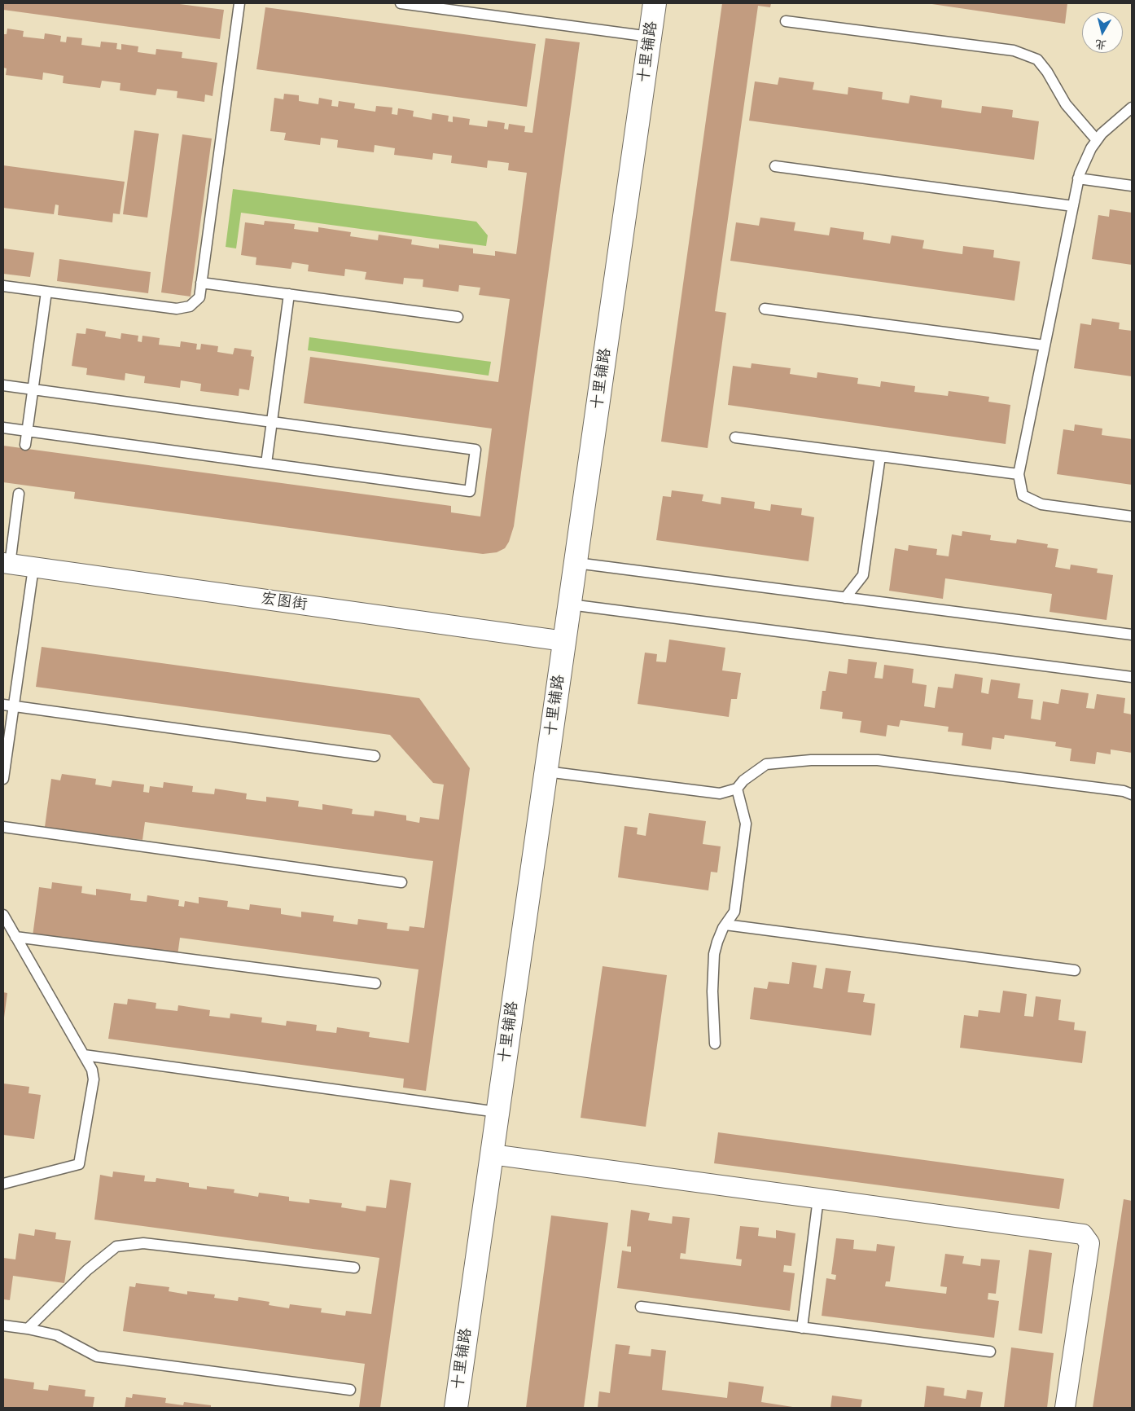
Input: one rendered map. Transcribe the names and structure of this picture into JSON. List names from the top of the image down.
{
  "streets": {
    "street": ["十里铺路", "宏图街"]
  },
  "crossings": [
    ["十里铺路", "宏图街"]
  ],
  "north": "bottom"
}
